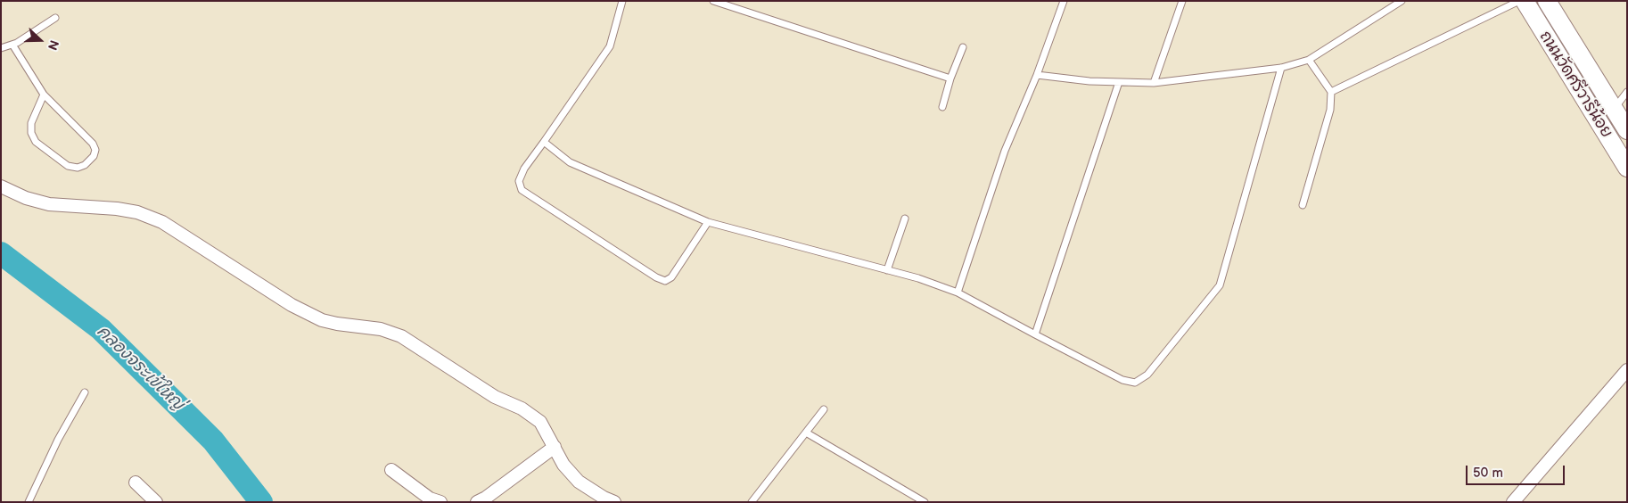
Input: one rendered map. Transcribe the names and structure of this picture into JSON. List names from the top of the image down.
{
  "streets": {
    "main road": ["ถนนวัดศรีวารีน้อย"]
  },
  "water": ["คลองจระเข้ใหญ่"],
  "scale_bar": "50 m",
  "north": "right"
}
